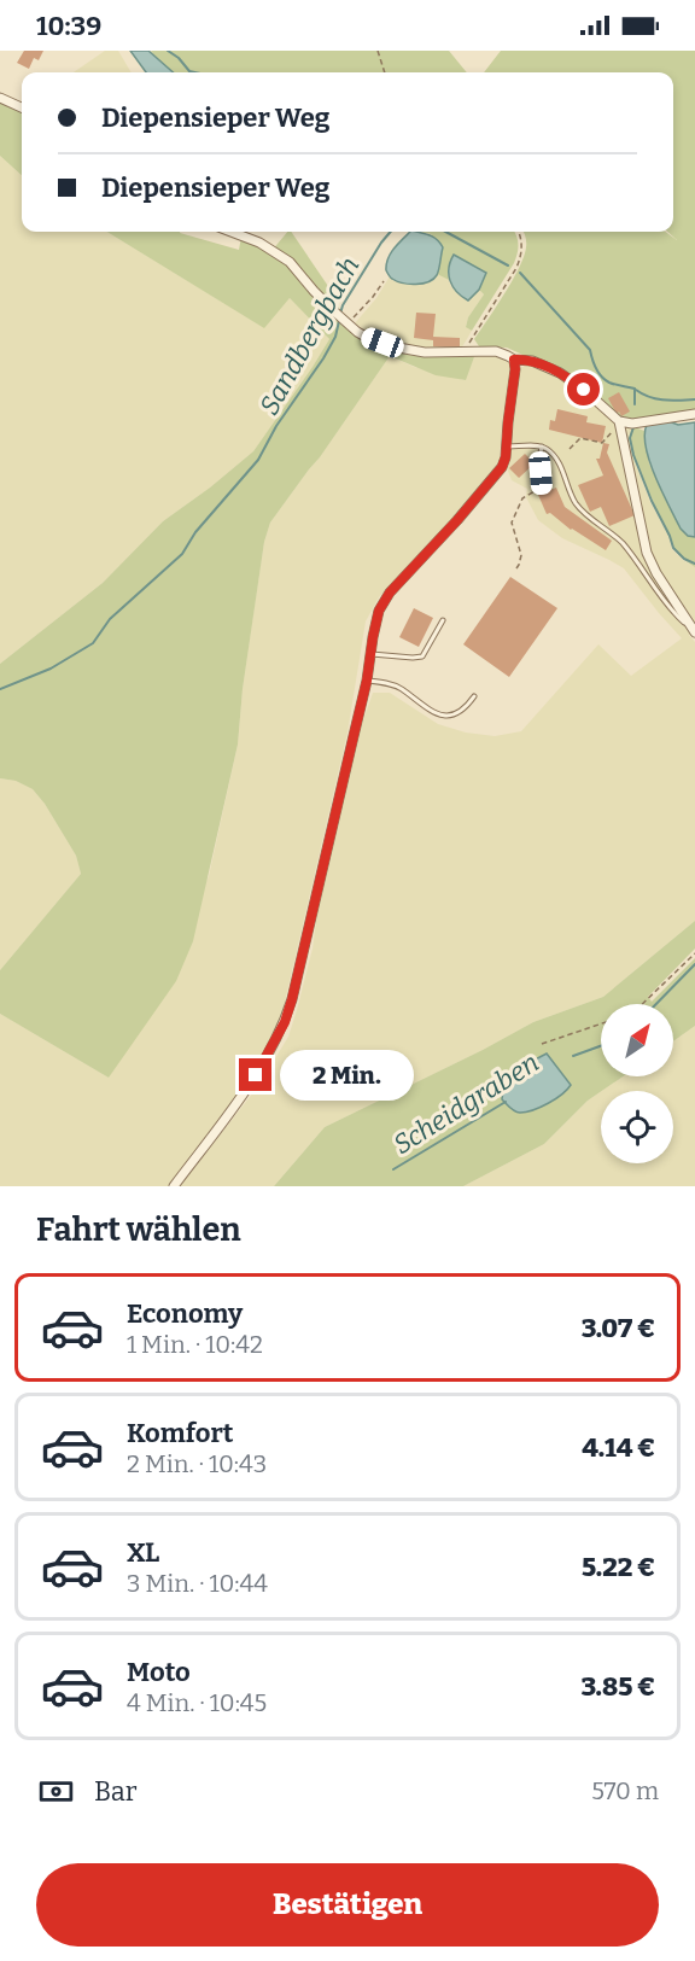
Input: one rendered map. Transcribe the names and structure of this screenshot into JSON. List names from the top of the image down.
{
  "water": ["Sandbergbach", "Scheidgraben"],
  "north": "top right",
  "page": {
    "status": "10:39",
    "banner": ["Diepensieper Weg", "Diepensieper Weg"],
    "bubble": "2 Min.",
    "heading": "Fahrt wählen",
    "list": [
      {
        "name": "Economy",
        "note": "1 Min. · 10:42",
        "value": "3.07 €"
      },
      {
        "name": "Komfort",
        "note": "2 Min. · 10:43",
        "value": "4.14 €"
      },
      {
        "name": "XL",
        "note": "3 Min. · 10:44",
        "value": "5.22 €"
      },
      {
        "name": "Moto",
        "note": "4 Min. · 10:45",
        "value": "3.85 €"
      }
    ],
    "pay": ["Bar", "570 m"],
    "buttons": "Bestätigen"
  }
}
